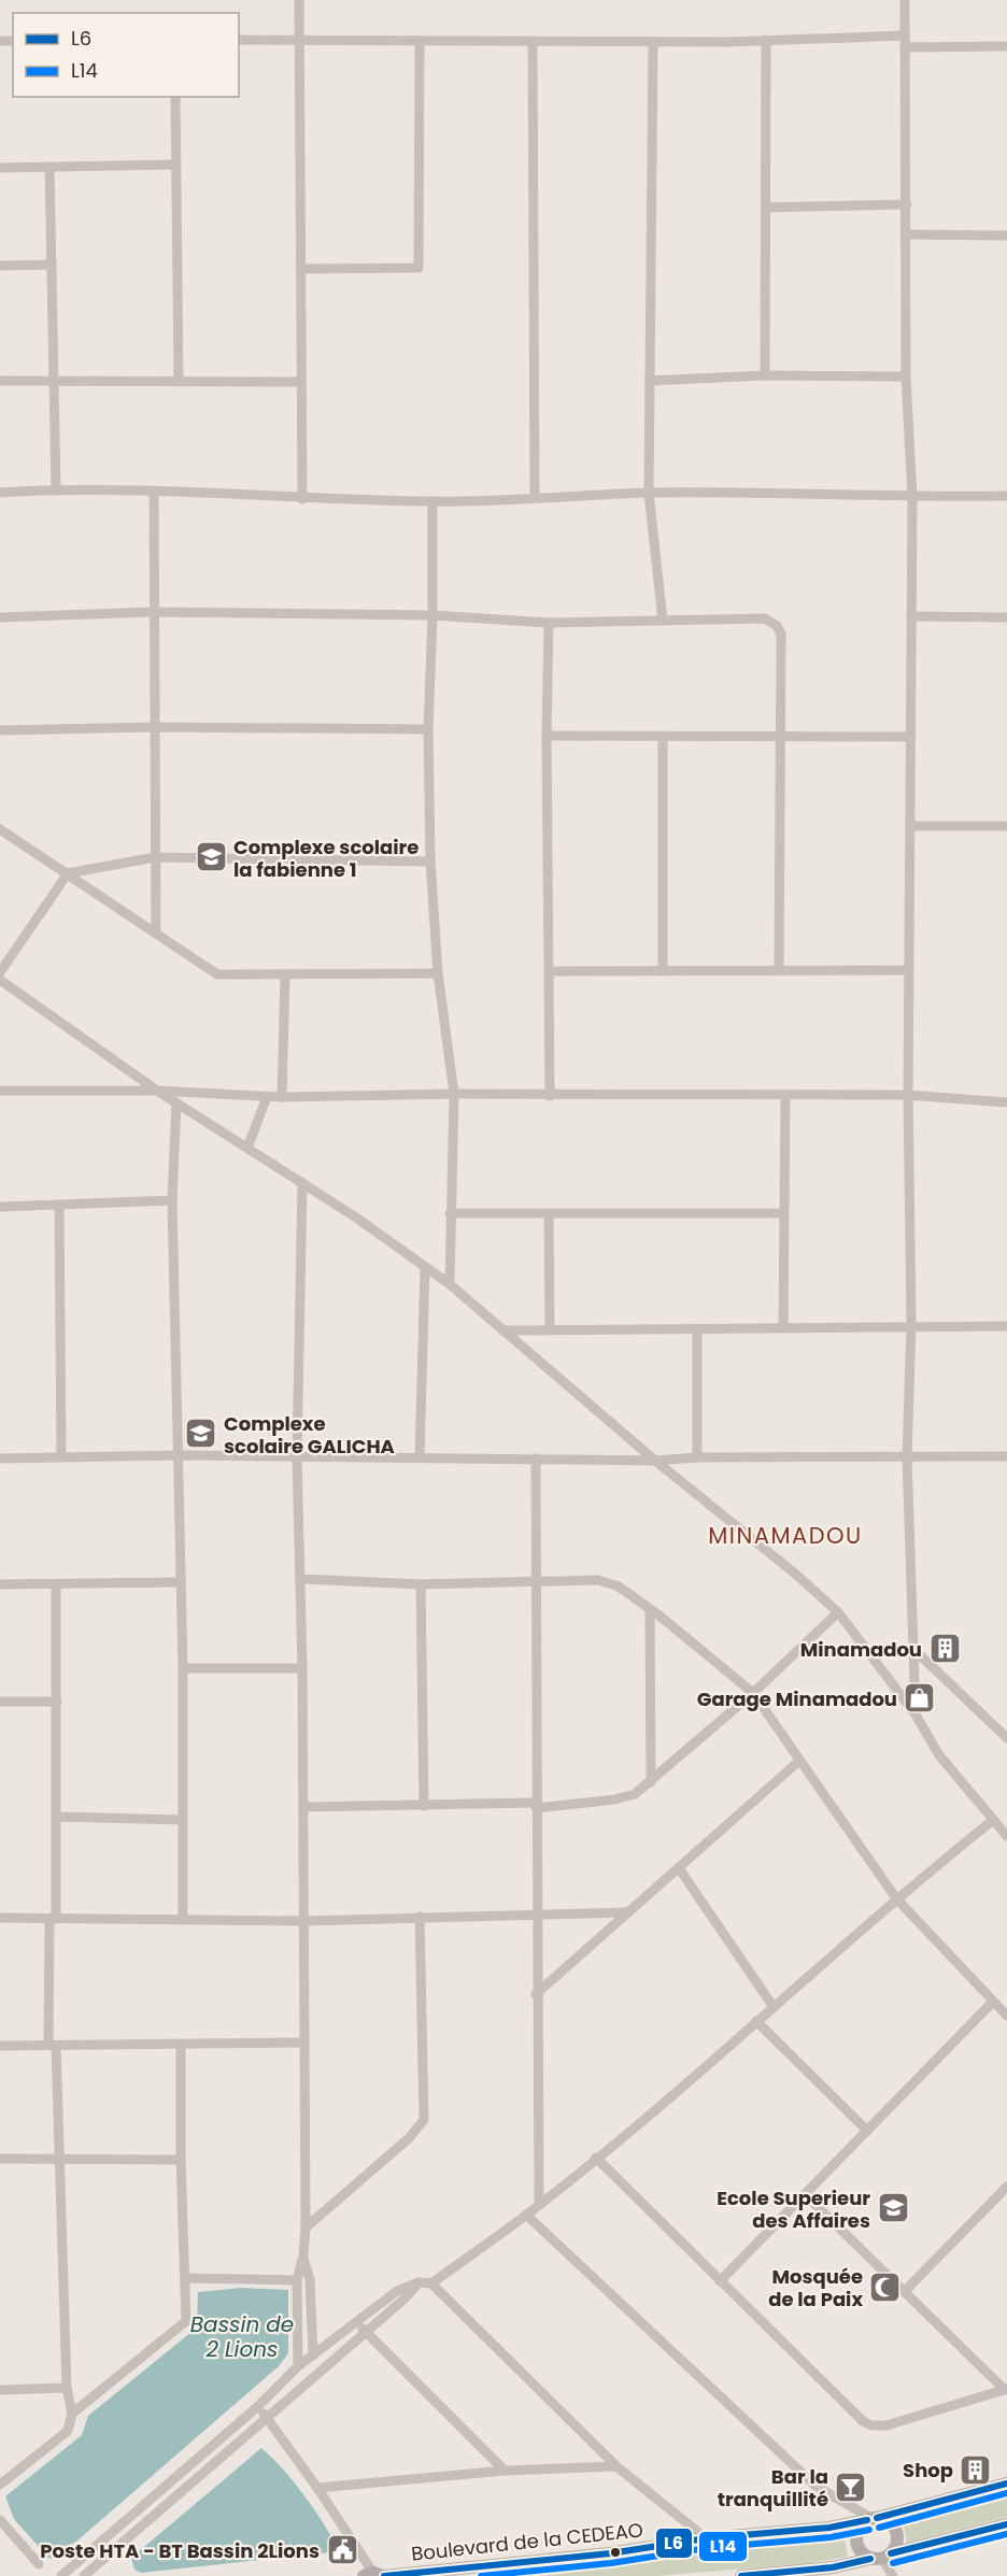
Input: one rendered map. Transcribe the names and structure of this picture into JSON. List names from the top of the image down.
{
  "streets": {
    "main road": ["Boulevard de la CEDEAO"]
  },
  "districts": ["MINAMADOU"],
  "water": ["Bassin de 2 Lions"],
  "places": {
    "school or university": ["Complexe scolaire la fabienne 1", "Complexe scolaire GALICHA", "Ecole Superieur des Affaires"],
    "building": ["Minamadou", "Shop"],
    "shop": ["Garage Minamadou"],
    "mosque": ["Mosquée de la Paix"],
    "bar": ["Bar la tranquillité"],
    "public building": ["Poste HTA - BT Bassin 2Lions"]
  },
  "lines": ["transit line L6", "transit line L14"],
  "legend": ["L6", "L14"]
}
